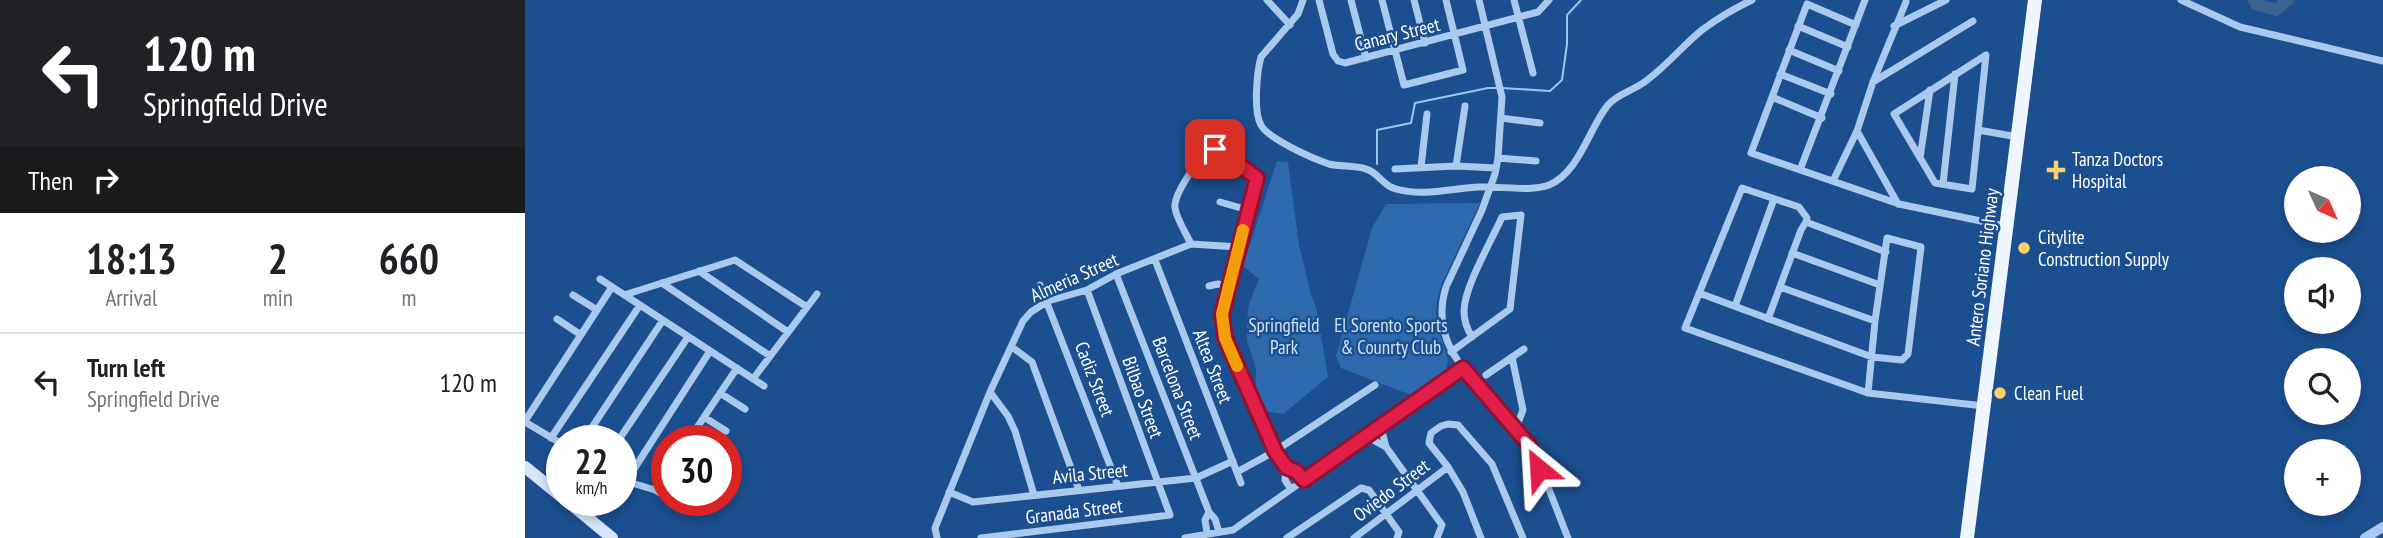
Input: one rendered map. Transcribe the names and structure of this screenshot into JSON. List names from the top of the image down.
{
  "streets": {
    "main road": ["Antero Soriano Highway"],
    "street": [
      "Canary Street",
      "Almeria Street",
      "Altea Street",
      "Cadiz Street",
      "Barcelona Street",
      "Bilbao Street",
      "Avila Street",
      "Oviedo Street",
      "Granada Street"
    ]
  },
  "crossings": [
    ["Almeria Street", "Altea Street"],
    ["Almeria Street", "Cadiz Street"],
    ["Almeria Street", "Barcelona Street"],
    ["Almeria Street", "Bilbao Street"],
    ["Almeria Street", "Avila Street"],
    ["Altea Street", "Avila Street"],
    ["Cadiz Street", "Avila Street"],
    ["Barcelona Street", "Avila Street"],
    ["Bilbao Street", "Avila Street"],
    ["Bilbao Street", "Granada Street"]
  ],
  "parks": ["Springfield Park", "El Sorento Sports & Counrty Club"],
  "places": {
    "health": ["Tanza Doctors Hospital"],
    "other": ["Citylite Construction Supply", "Clean Fuel"]
  },
  "north": "bottom right",
  "page": {
    "turn": ["120 m", "Springfield Drive"],
    "then": "Then",
    "map_buttons": "+",
    "eta": [
      "18:13",
      "Arrival",
      "2",
      "min",
      "660",
      "m"
    ],
    "list": [
      {
        "name": "Turn left",
        "note": "Springfield Drive",
        "value": "120 m"
      }
    ],
    "speed": "22 km/h",
    "limit": "30"
  }
}
